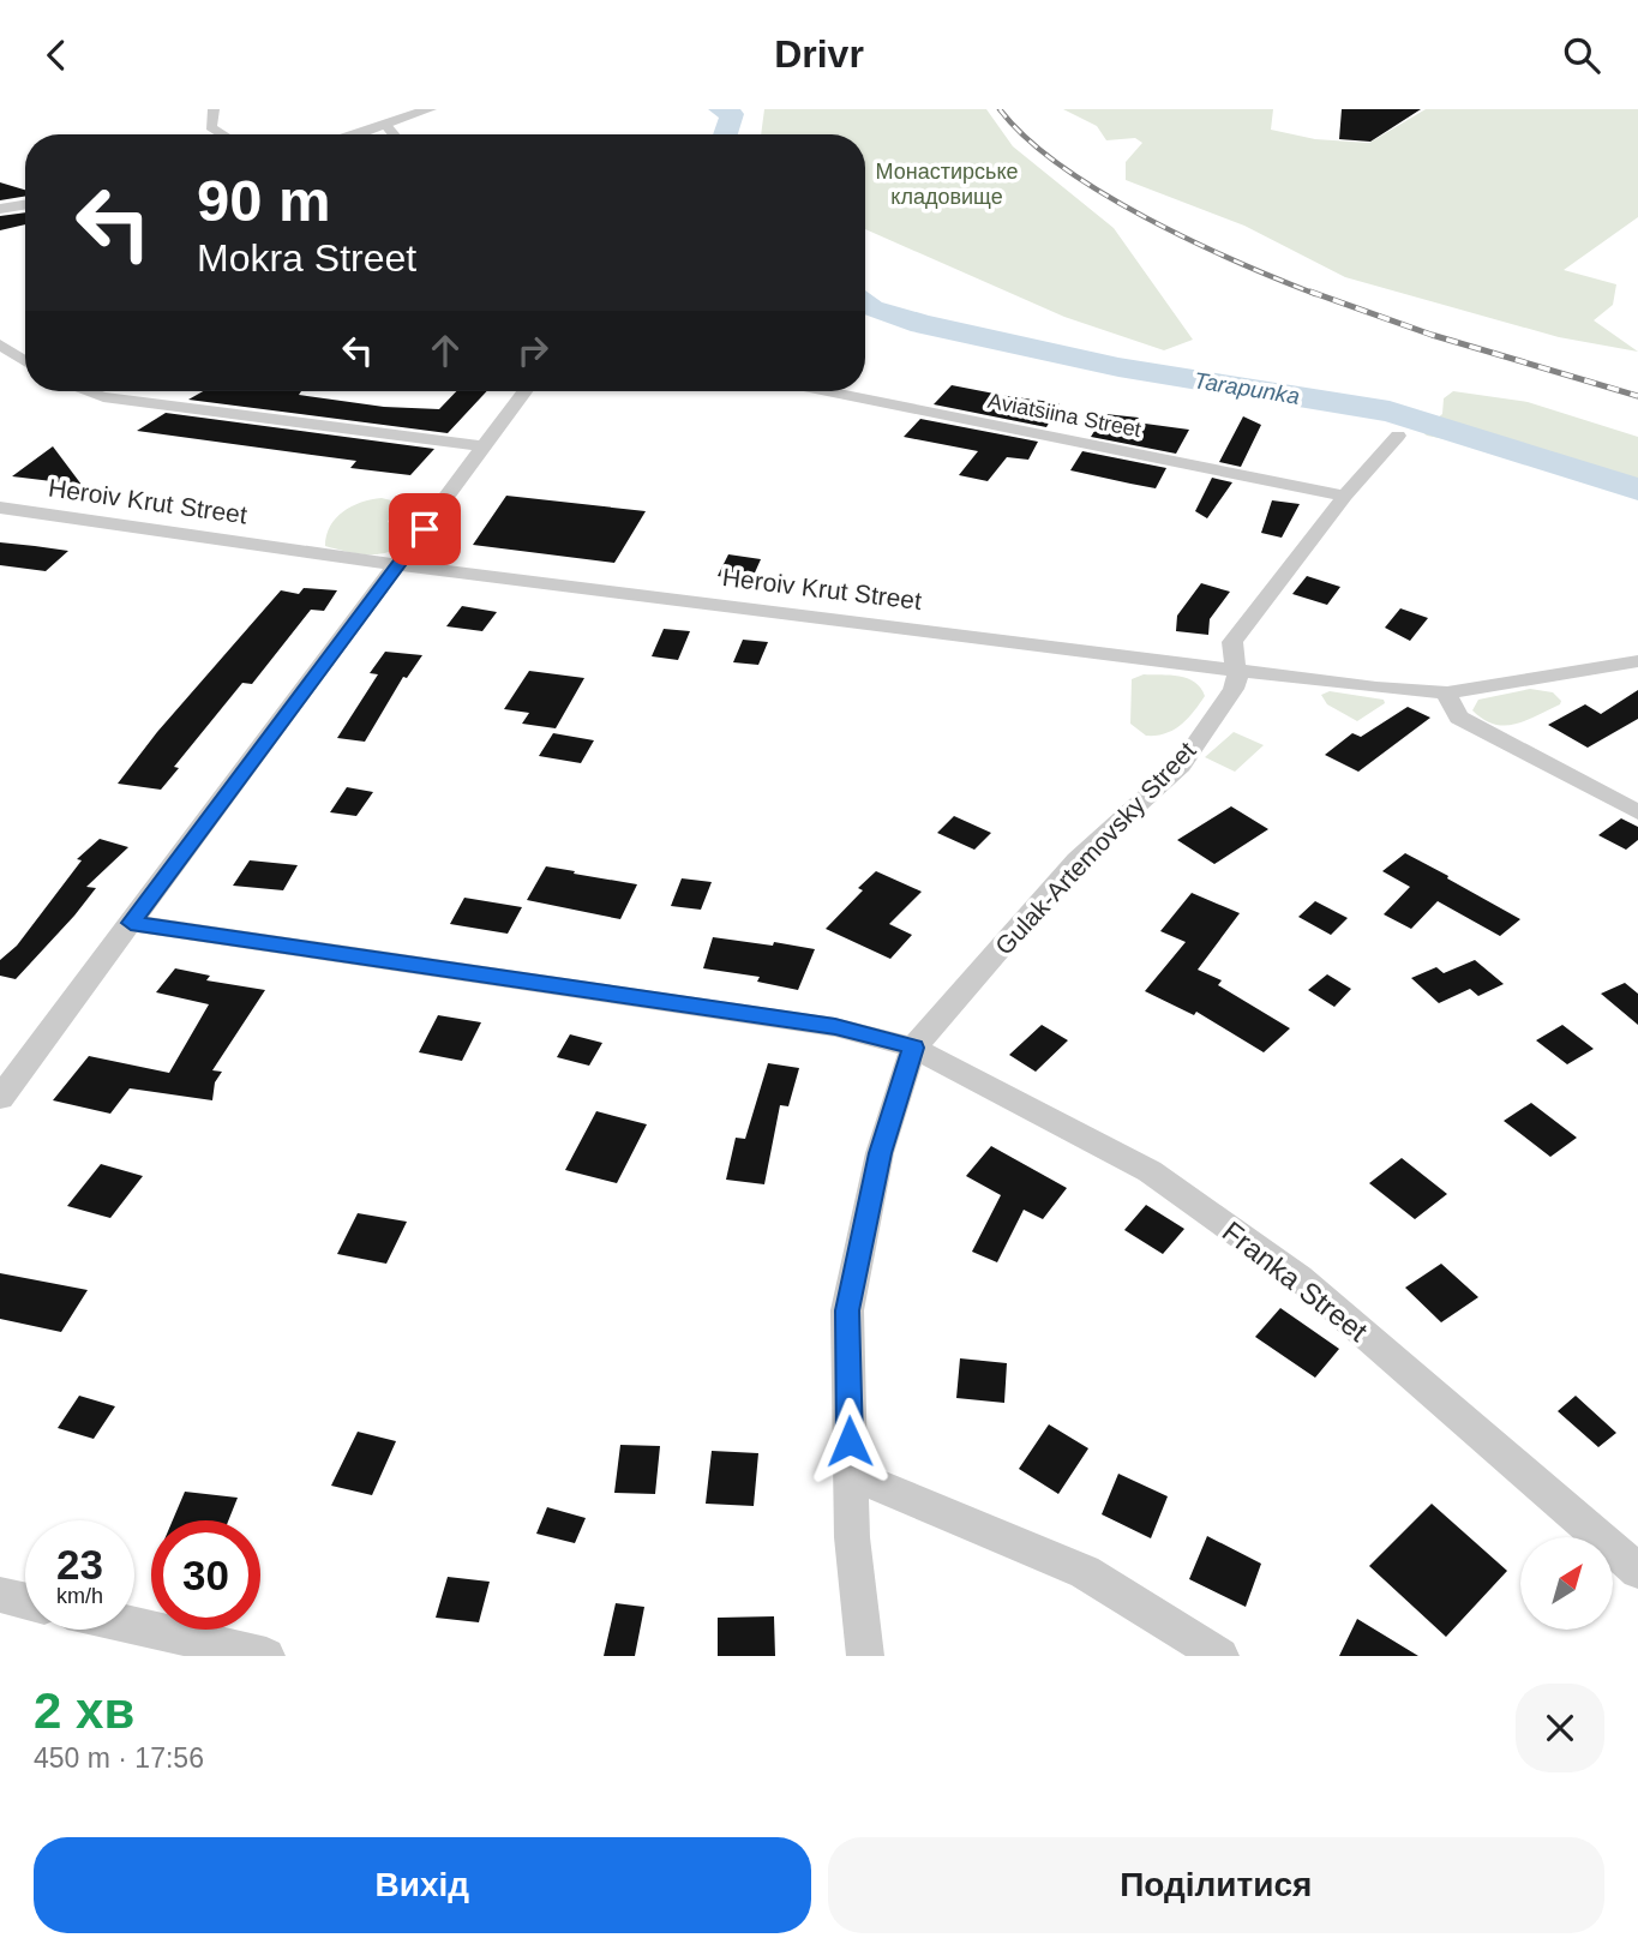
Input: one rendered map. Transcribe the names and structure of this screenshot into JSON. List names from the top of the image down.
{
  "streets": {
    "street": [
      "Aviatsiina Street",
      "Heroiv Krut Street",
      "Gulak-Artemovsky Street",
      "Franka Street"
    ]
  },
  "crossings": [
    ["Aviatsiina Street", "Gulak-Artemovsky Street"],
    ["Heroiv Krut Street", "Gulak-Artemovsky Street"],
    ["Gulak-Artemovsky Street", "Franka Street"]
  ],
  "water": ["Tarapunka"],
  "parks": ["Монастирське кладовище"],
  "north": "top right",
  "page": {
    "header": "Drivr",
    "turn": ["90 m", "Mokra Street"],
    "speed": "23 km/h",
    "limit": "30",
    "heading": ["2 хв", "450 m · 17:56"],
    "buttons": ["Вихід", "Поділитися"]
  }
}
